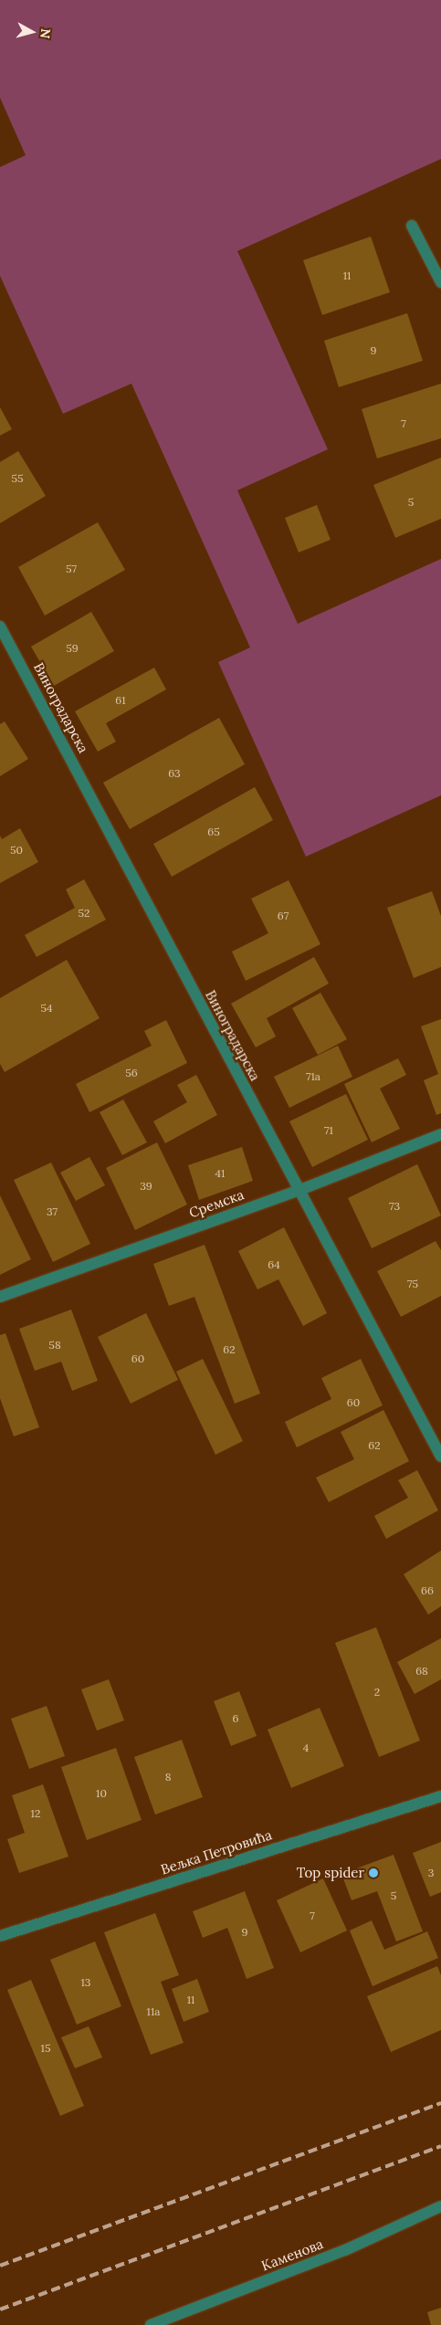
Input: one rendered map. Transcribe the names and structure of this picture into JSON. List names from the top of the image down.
{
  "streets": {
    "street": [
      "Виноградарска",
      "Сремска",
      "Вељка Петровића",
      "Каменова"
    ]
  },
  "crossings": [
    ["Виноградарска", "Сремска"]
  ],
  "places": ["Top spider"],
  "house_numbers": [
    "11",
    "9",
    "7",
    "55",
    "5",
    "57",
    "59",
    "61",
    "63",
    "65",
    "50",
    "52",
    "67",
    "54",
    "56",
    "71a",
    "71",
    "41",
    "39",
    "73",
    "37",
    "64",
    "75",
    "58",
    "62",
    "60",
    "60",
    "62",
    "66",
    "68",
    "2",
    "6",
    "4",
    "8",
    "10",
    "12",
    "3",
    "5",
    "7",
    "9",
    "13",
    "11",
    "11a",
    "15"
  ],
  "north": "right"
}
